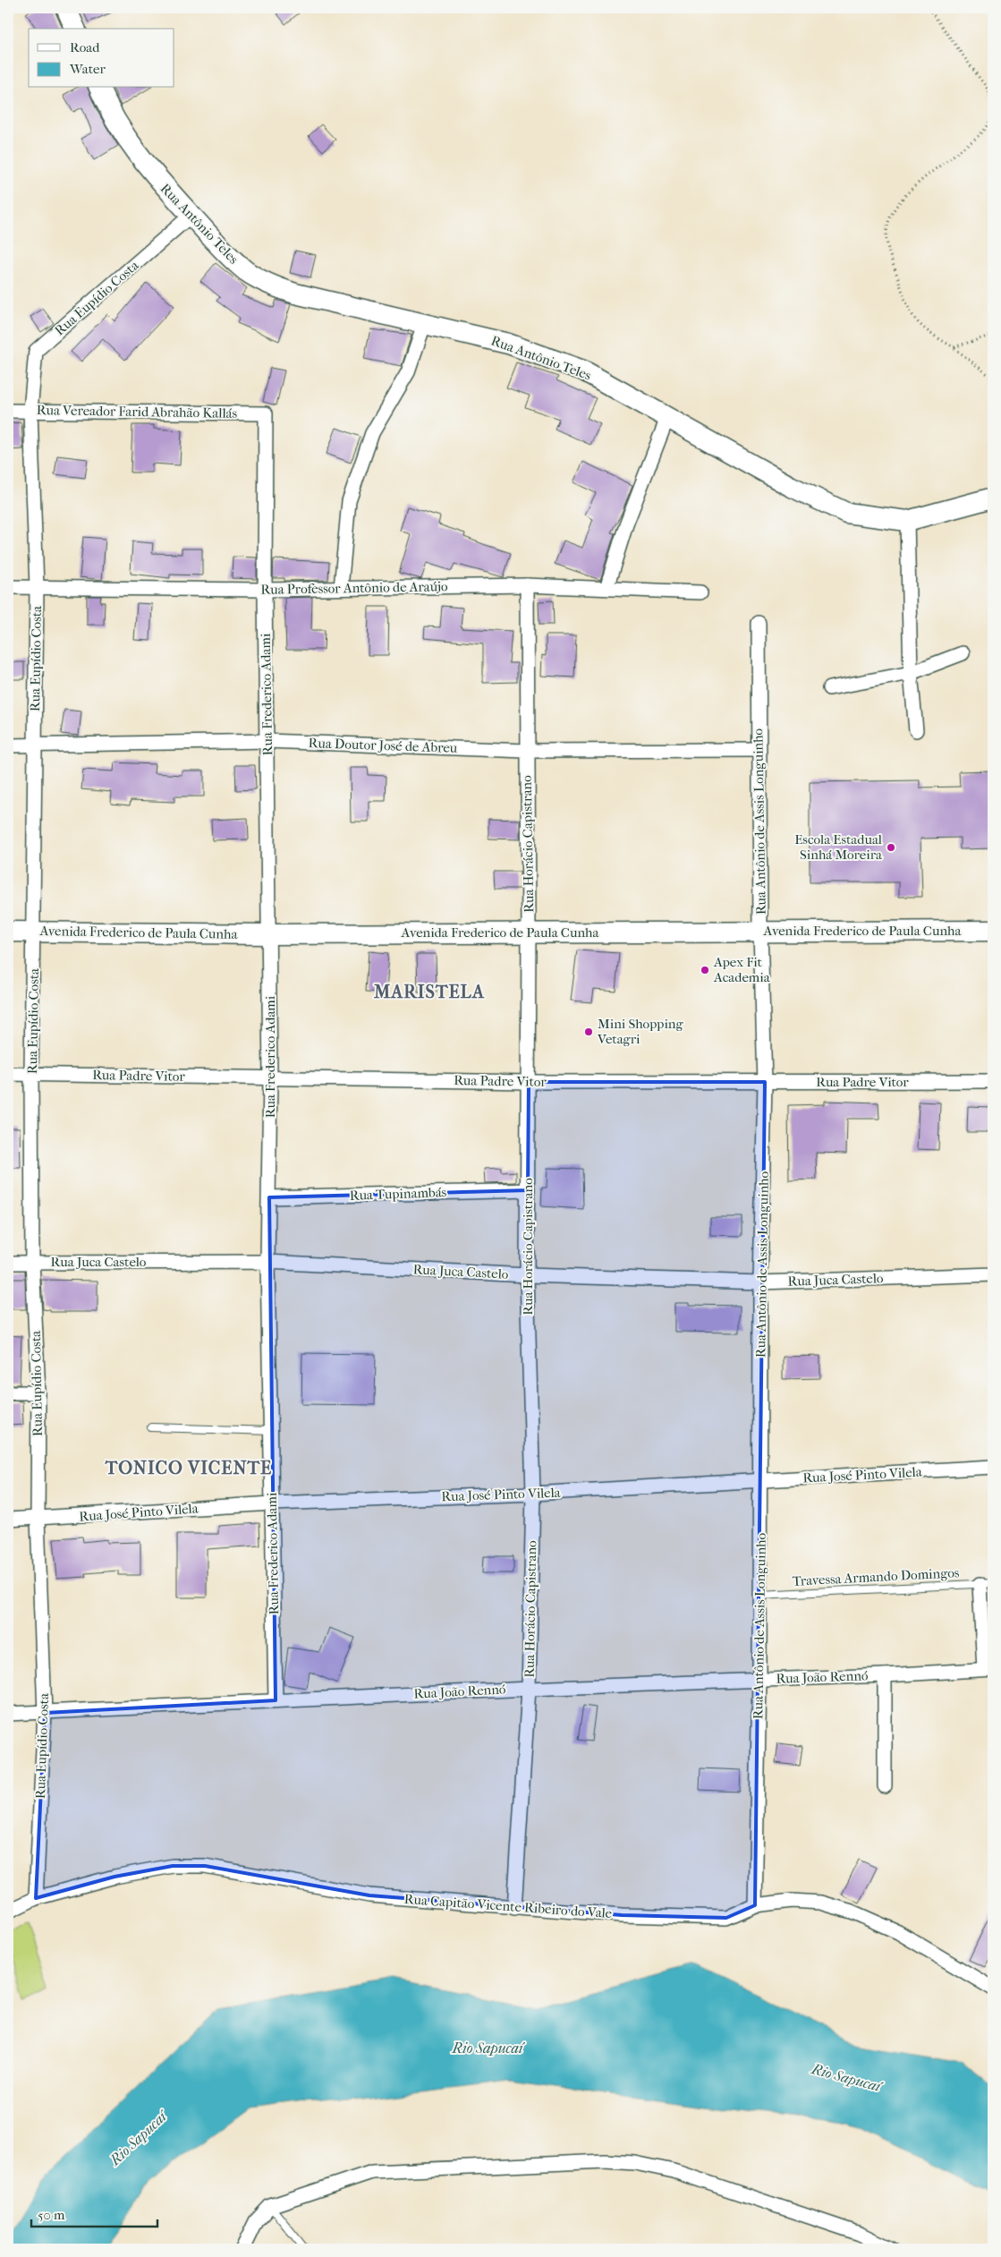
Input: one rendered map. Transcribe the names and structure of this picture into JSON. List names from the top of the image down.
{
  "streets": {
    "main road": ["Rua Antônio Teles", "Avenida Frederico de Paula Cunha"],
    "street": [
      "Rua Eupídio Costa",
      "Rua Vereador Farid Abrahão Kallás",
      "Rua Professor Antônio de Araújo",
      "Rua Frederico Adami",
      "Rua Doutor José de Abreu",
      "Rua Antônio de Assis Longuinho",
      "Rua Horácio Capistrano",
      "Rua Padre Vitor",
      "Rua Tupinambás",
      "Rua Juca Castelo",
      "Rua José Pinto Vilela",
      "Rua João Rennó",
      "Rua Capitão Vicente Ribeiro do Vale"
    ],
    "lane": ["Travessa Armando Domingos"]
  },
  "crossings": [
    ["Rua Antônio Teles", "Rua Eupídio Costa"],
    ["Rua Eupídio Costa", "Rua Vereador Farid Abrahão Kallás"],
    ["Rua Eupídio Costa", "Rua Professor Antônio de Araújo"],
    ["Rua Eupídio Costa", "Rua Doutor José de Abreu"],
    ["Rua Eupídio Costa", "Avenida Frederico de Paula Cunha"],
    ["Rua Eupídio Costa", "Rua Padre Vitor"],
    ["Rua Eupídio Costa", "Rua Juca Castelo"],
    ["Rua Eupídio Costa", "Rua José Pinto Vilela"],
    ["Rua Eupídio Costa", "Rua João Rennó"],
    ["Rua Eupídio Costa", "Rua Capitão Vicente Ribeiro do Vale"],
    ["Rua Vereador Farid Abrahão Kallás", "Rua Frederico Adami"],
    ["Rua Professor Antônio de Araújo", "Rua Frederico Adami"],
    ["Rua Professor Antônio de Araújo", "Rua Horácio Capistrano"],
    ["Rua Frederico Adami", "Rua Doutor José de Abreu"],
    ["Rua Frederico Adami", "Avenida Frederico de Paula Cunha"],
    ["Rua Frederico Adami", "Rua Padre Vitor"],
    ["Rua Frederico Adami", "Rua Tupinambás"],
    ["Rua Frederico Adami", "Rua Juca Castelo"],
    ["Rua Frederico Adami", "Rua José Pinto Vilela"],
    ["Rua Frederico Adami", "Rua João Rennó"],
    ["Rua Doutor José de Abreu", "Rua Antônio de Assis Longuinho"],
    ["Rua Doutor José de Abreu", "Rua Horácio Capistrano"],
    ["Rua Antônio de Assis Longuinho", "Avenida Frederico de Paula Cunha"],
    ["Rua Antônio de Assis Longuinho", "Rua Padre Vitor"],
    ["Rua Antônio de Assis Longuinho", "Rua Juca Castelo"],
    ["Rua Antônio de Assis Longuinho", "Rua José Pinto Vilela"],
    ["Rua Antônio de Assis Longuinho", "Travessa Armando Domingos"],
    ["Rua Antônio de Assis Longuinho", "Rua João Rennó"],
    ["Rua Antônio de Assis Longuinho", "Rua Capitão Vicente Ribeiro do Vale"],
    ["Rua Horácio Capistrano", "Avenida Frederico de Paula Cunha"],
    ["Rua Horácio Capistrano", "Rua Padre Vitor"],
    ["Rua Horácio Capistrano", "Rua Tupinambás"],
    ["Rua Horácio Capistrano", "Rua Juca Castelo"],
    ["Rua Horácio Capistrano", "Rua José Pinto Vilela"],
    ["Rua Horácio Capistrano", "Rua João Rennó"],
    ["Rua Horácio Capistrano", "Rua Capitão Vicente Ribeiro do Vale"]
  ],
  "districts": ["MARISTELA", "TONICO VICENTE"],
  "water": ["Rio Sapucaí"],
  "places": ["Escola Estadual Sinhá Moreira", "Apex Fit Academia", "Mini Shopping Vetagri"],
  "legend": ["Road", "Water"],
  "scale_bar": "50 m"
}
